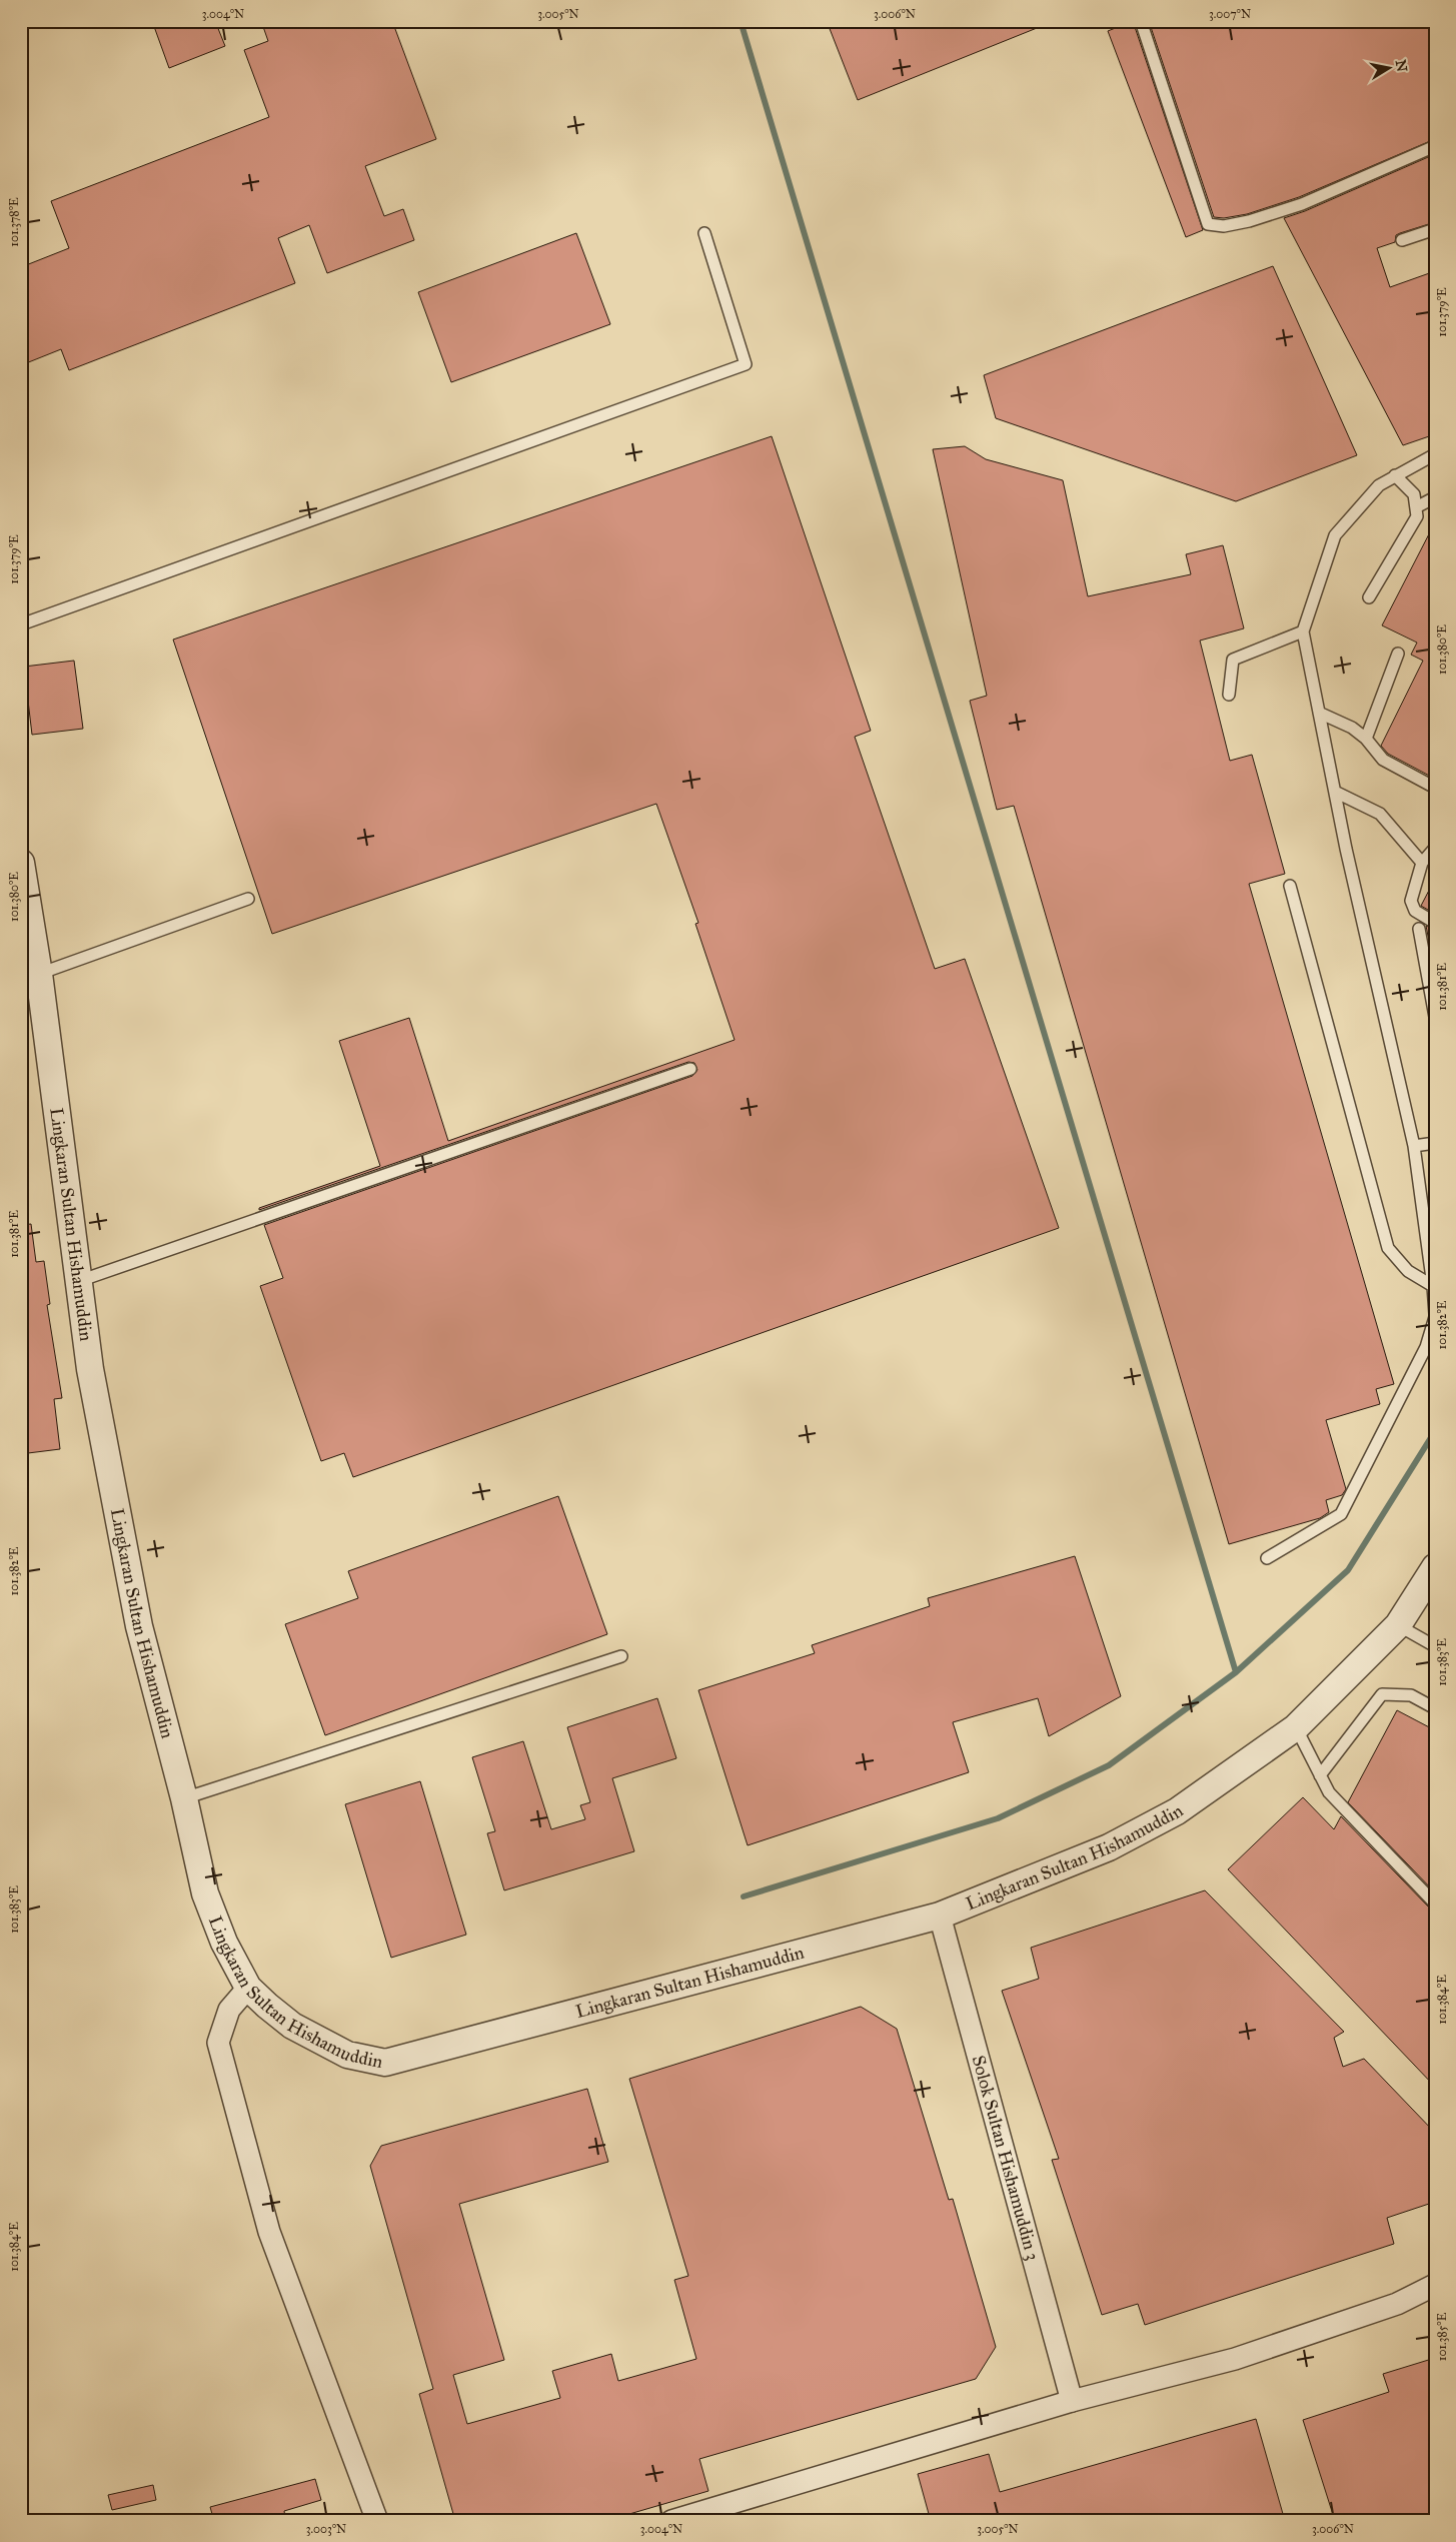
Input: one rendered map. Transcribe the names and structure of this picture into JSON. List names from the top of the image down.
{
  "streets": {
    "street": ["Lingkaran Sultan Hishamuddin", "Solok Sultan Hishamuddin 3"]
  },
  "crossings": [
    ["Lingkaran Sultan Hishamuddin", "Solok Sultan Hishamuddin 3"]
  ],
  "north": "right",
  "coordinates": [
    "3.004°N",
    "3.005°N",
    "3.006°N",
    "3.007°N",
    "101.378°E",
    "101.379°E",
    "101.380°E",
    "101.381°E",
    "101.382°E",
    "101.383°E",
    "101.384°E",
    "101.385°E",
    "3.003°N"
  ]
}
